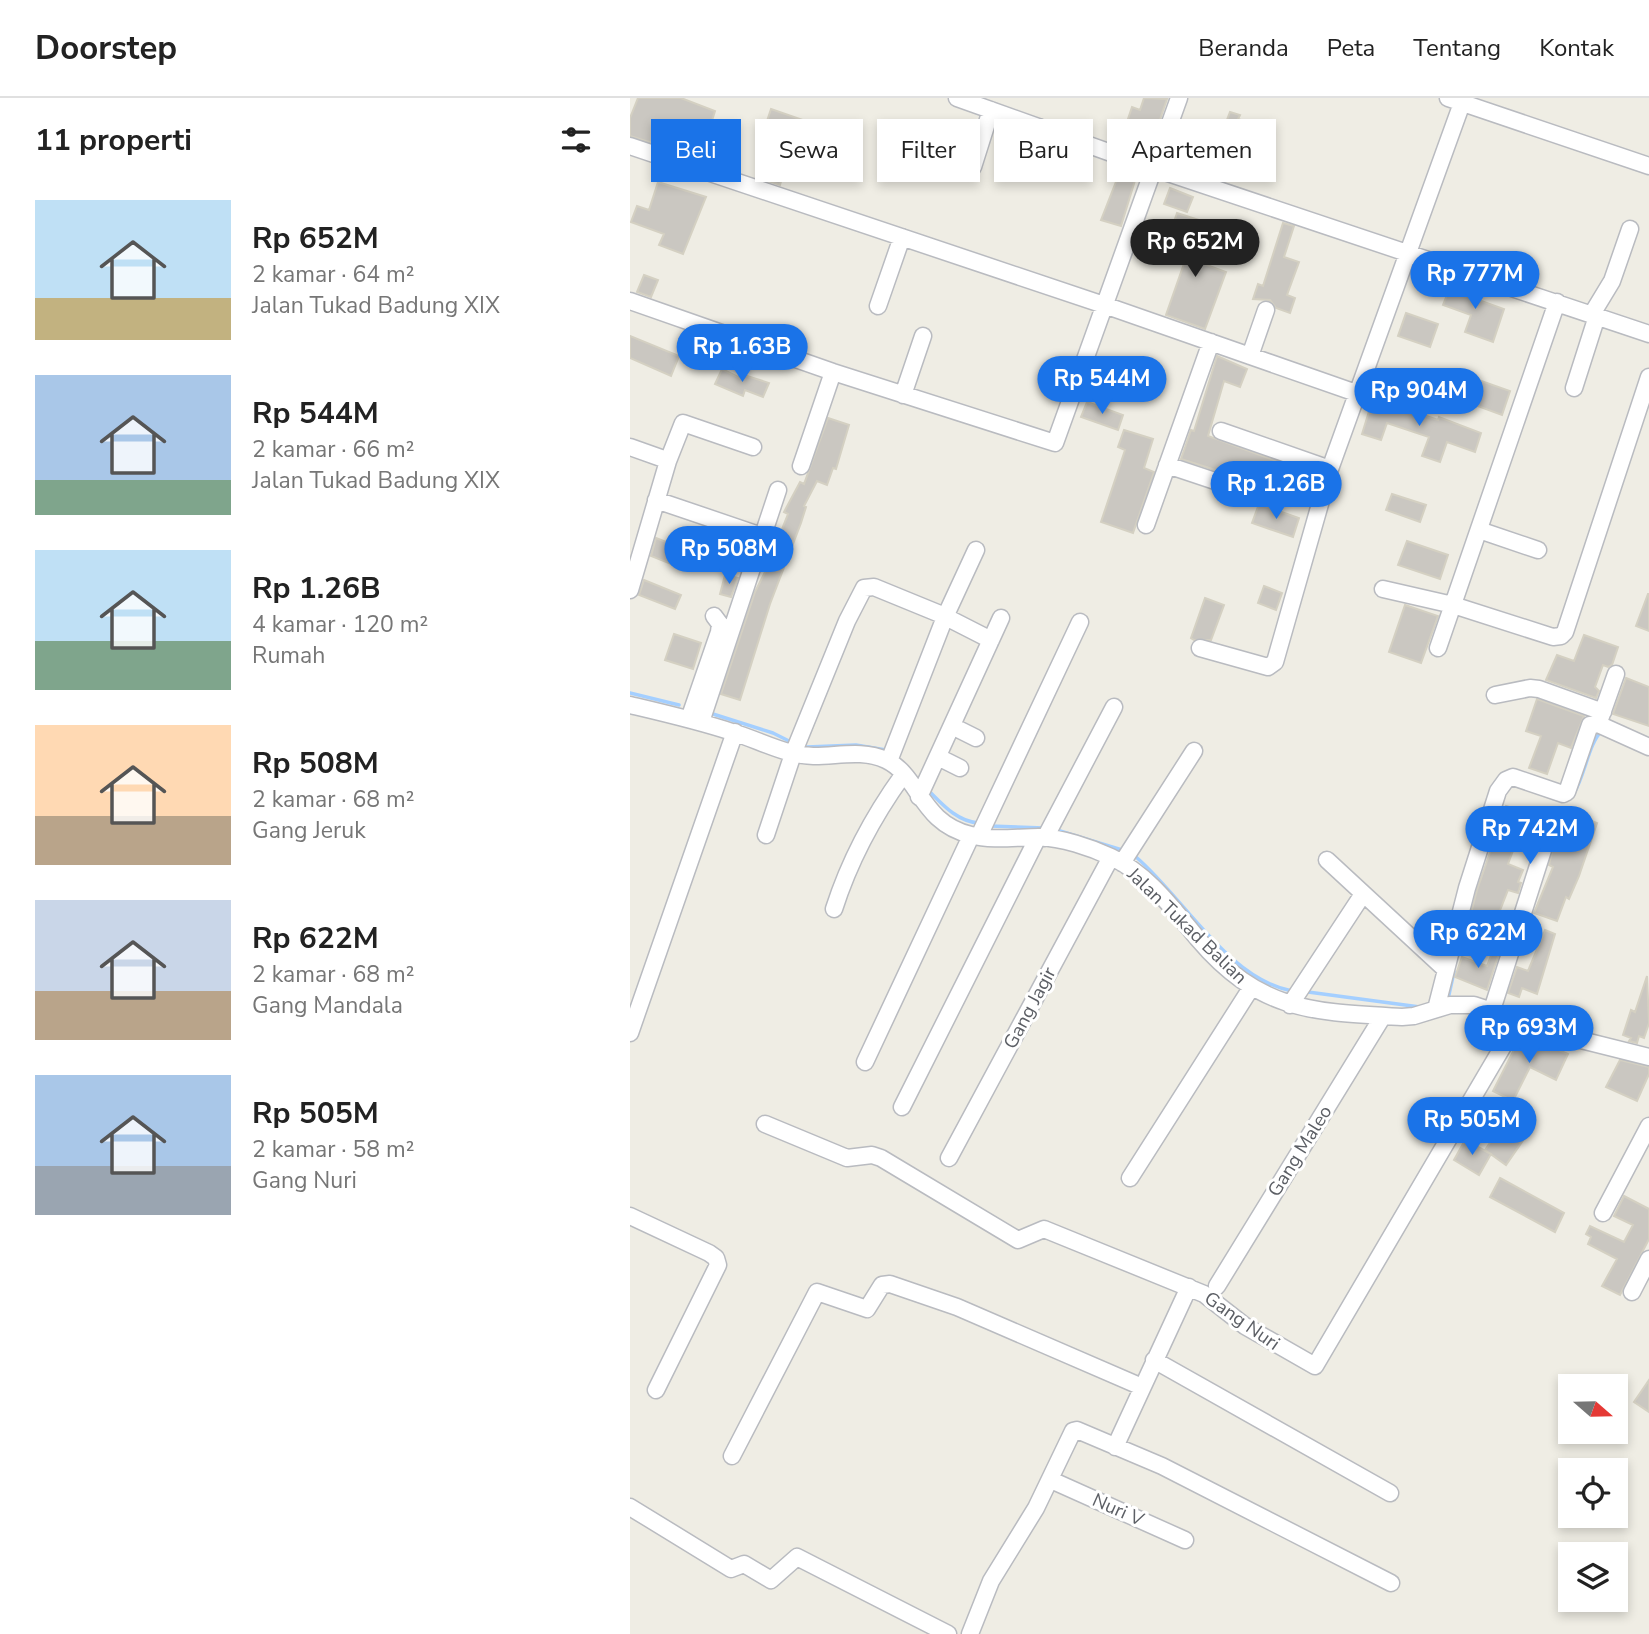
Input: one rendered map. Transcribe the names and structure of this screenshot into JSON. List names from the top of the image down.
{
  "streets": {
    "street": [
      "Jalan Tukad Balian",
      "Gang Jagir",
      "Gang Maleo",
      "Gang Nuri",
      "Nuri V"
    ]
  },
  "crossings": [
    ["Jalan Tukad Balian", "Gang Jagir"],
    ["Jalan Tukad Balian", "Gang Maleo"],
    ["Jalan Tukad Balian", "Gang Nuri"]
  ],
  "north": "right",
  "page": {
    "header": "Doorstep",
    "nav": [
      "Beranda",
      "Peta",
      "Tentang",
      "Kontak"
    ],
    "heading": "11 properti",
    "chip": [
      "Beli",
      "Sewa",
      "Filter",
      "Baru",
      "Apartemen"
    ],
    "list": [
      {
        "name": "Rp 652M",
        "note": "2 kamar · 64 m² · Jalan Tukad Badung XIX"
      },
      {
        "name": "Rp 544M",
        "note": "2 kamar · 66 m² · Jalan Tukad Badung XIX"
      },
      {
        "name": "Rp 1.26B",
        "note": "4 kamar · 120 m² · Rumah"
      },
      {
        "name": "Rp 508M",
        "note": "2 kamar · 68 m² · Gang Jeruk"
      },
      {
        "name": "Rp 622M",
        "note": "2 kamar · 68 m² · Gang Mandala"
      },
      {
        "name": "Rp 505M",
        "note": "2 kamar · 58 m² · Gang Nuri"
      }
    ],
    "price": [
      "Rp 652M",
      "Rp 777M",
      "Rp 1.63B",
      "Rp 544M",
      "Rp 904M",
      "Rp 1.26B",
      "Rp 508M",
      "Rp 742M",
      "Rp 622M",
      "Rp 693M",
      "Rp 505M"
    ]
  }
}
